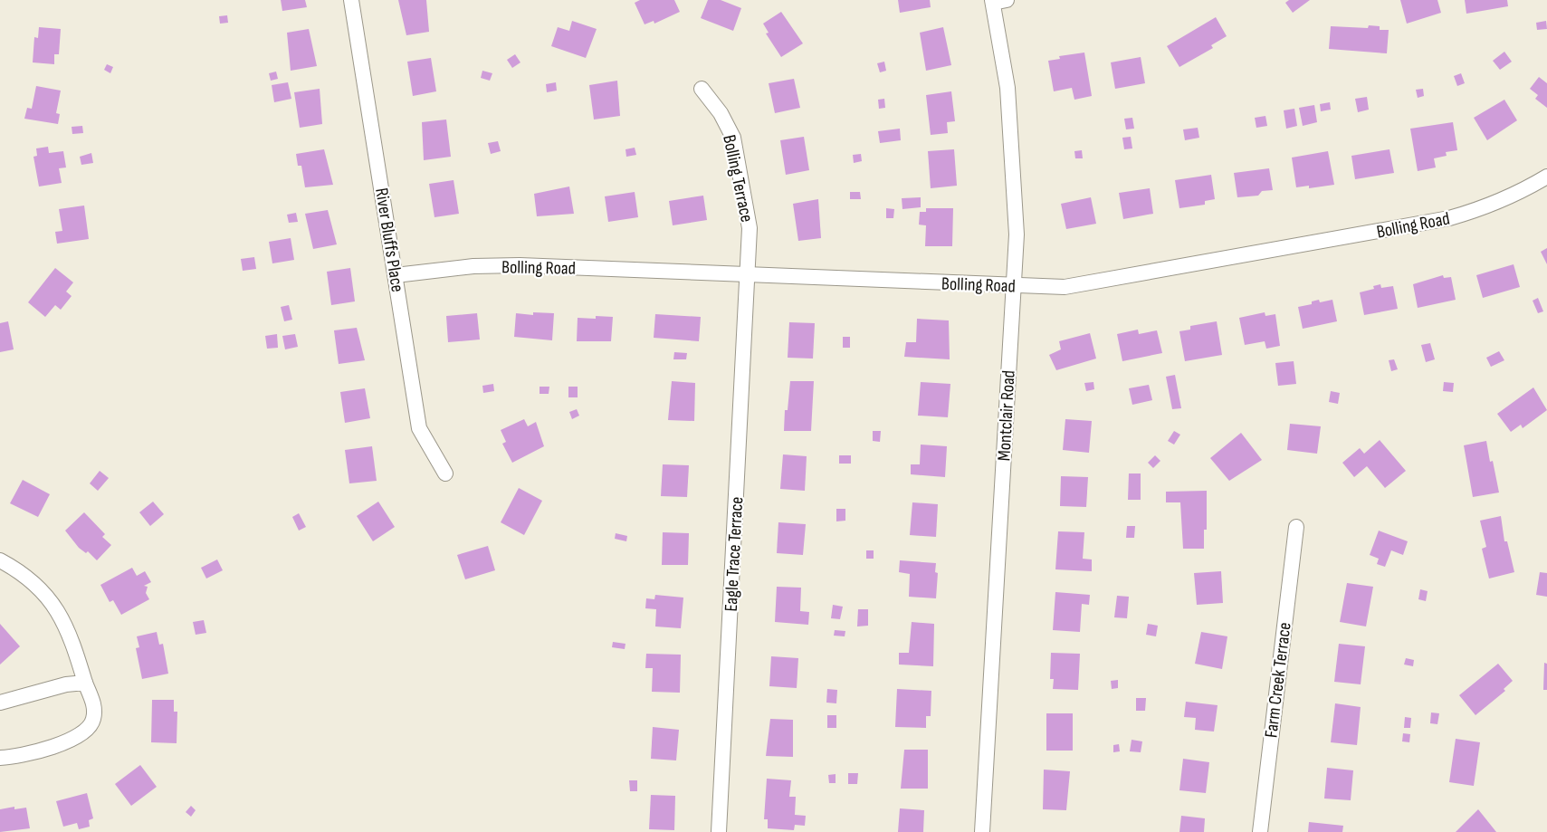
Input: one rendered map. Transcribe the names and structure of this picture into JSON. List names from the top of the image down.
{
  "streets": {
    "street": [
      "Bolling Terrace",
      "Bolling Road",
      "River Bluffs Place",
      "Montclair Road",
      "Eagle Trace Terrace",
      "Farm Creek Terrace"
    ]
  },
  "crossings": [
    ["Bolling Terrace", "Bolling Road"],
    ["Bolling Terrace", "Eagle Trace Terrace"],
    ["Bolling Road", "River Bluffs Place"],
    ["Bolling Road", "Montclair Road"],
    ["Bolling Road", "Eagle Trace Terrace"]
  ]
}
